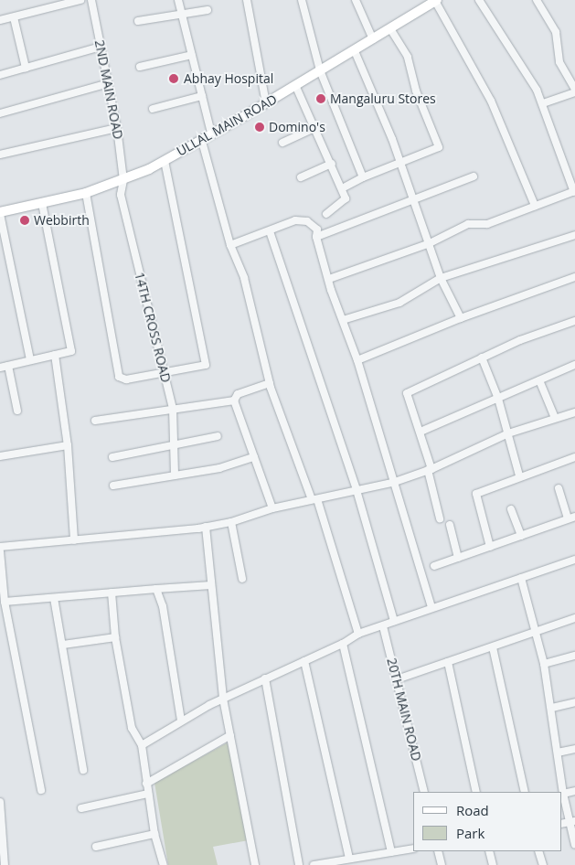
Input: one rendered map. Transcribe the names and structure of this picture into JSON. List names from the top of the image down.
{
  "streets": {
    "main road": ["ULLAL MAIN ROAD"],
    "street": ["2ND MAIN ROAD", "14TH CROSS ROAD", "20TH MAIN ROAD"]
  },
  "crossings": [
    ["2ND MAIN ROAD", "ULLAL MAIN ROAD"],
    ["2ND MAIN ROAD", "14TH CROSS ROAD"],
    ["ULLAL MAIN ROAD", "14TH CROSS ROAD"]
  ],
  "places": [
    "Abhay Hospital",
    "Mangaluru Stores",
    "Domino's",
    "Webbirth"
  ],
  "legend": ["Road", "Park"]
}
